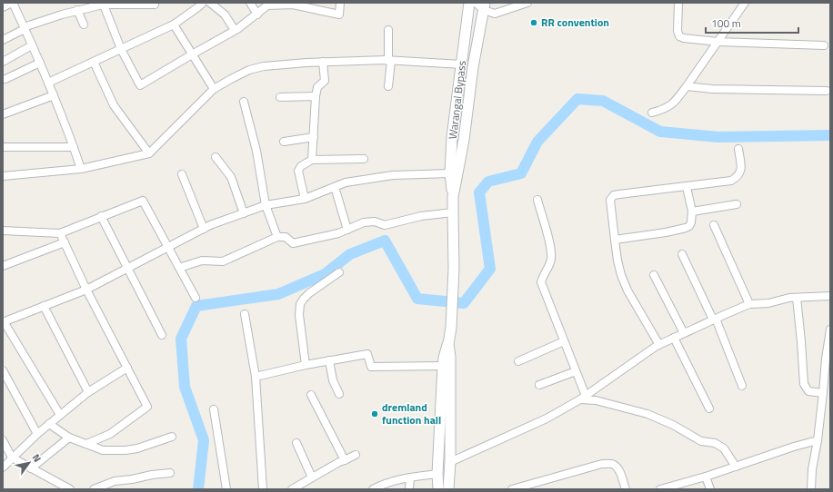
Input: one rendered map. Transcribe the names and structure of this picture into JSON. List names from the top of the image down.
{
  "streets": {
    "main road": ["Warangal Bypass"]
  },
  "places": ["RR convention", "dremland function hall"],
  "scale_bar": "100 m",
  "north": "top right"
}
